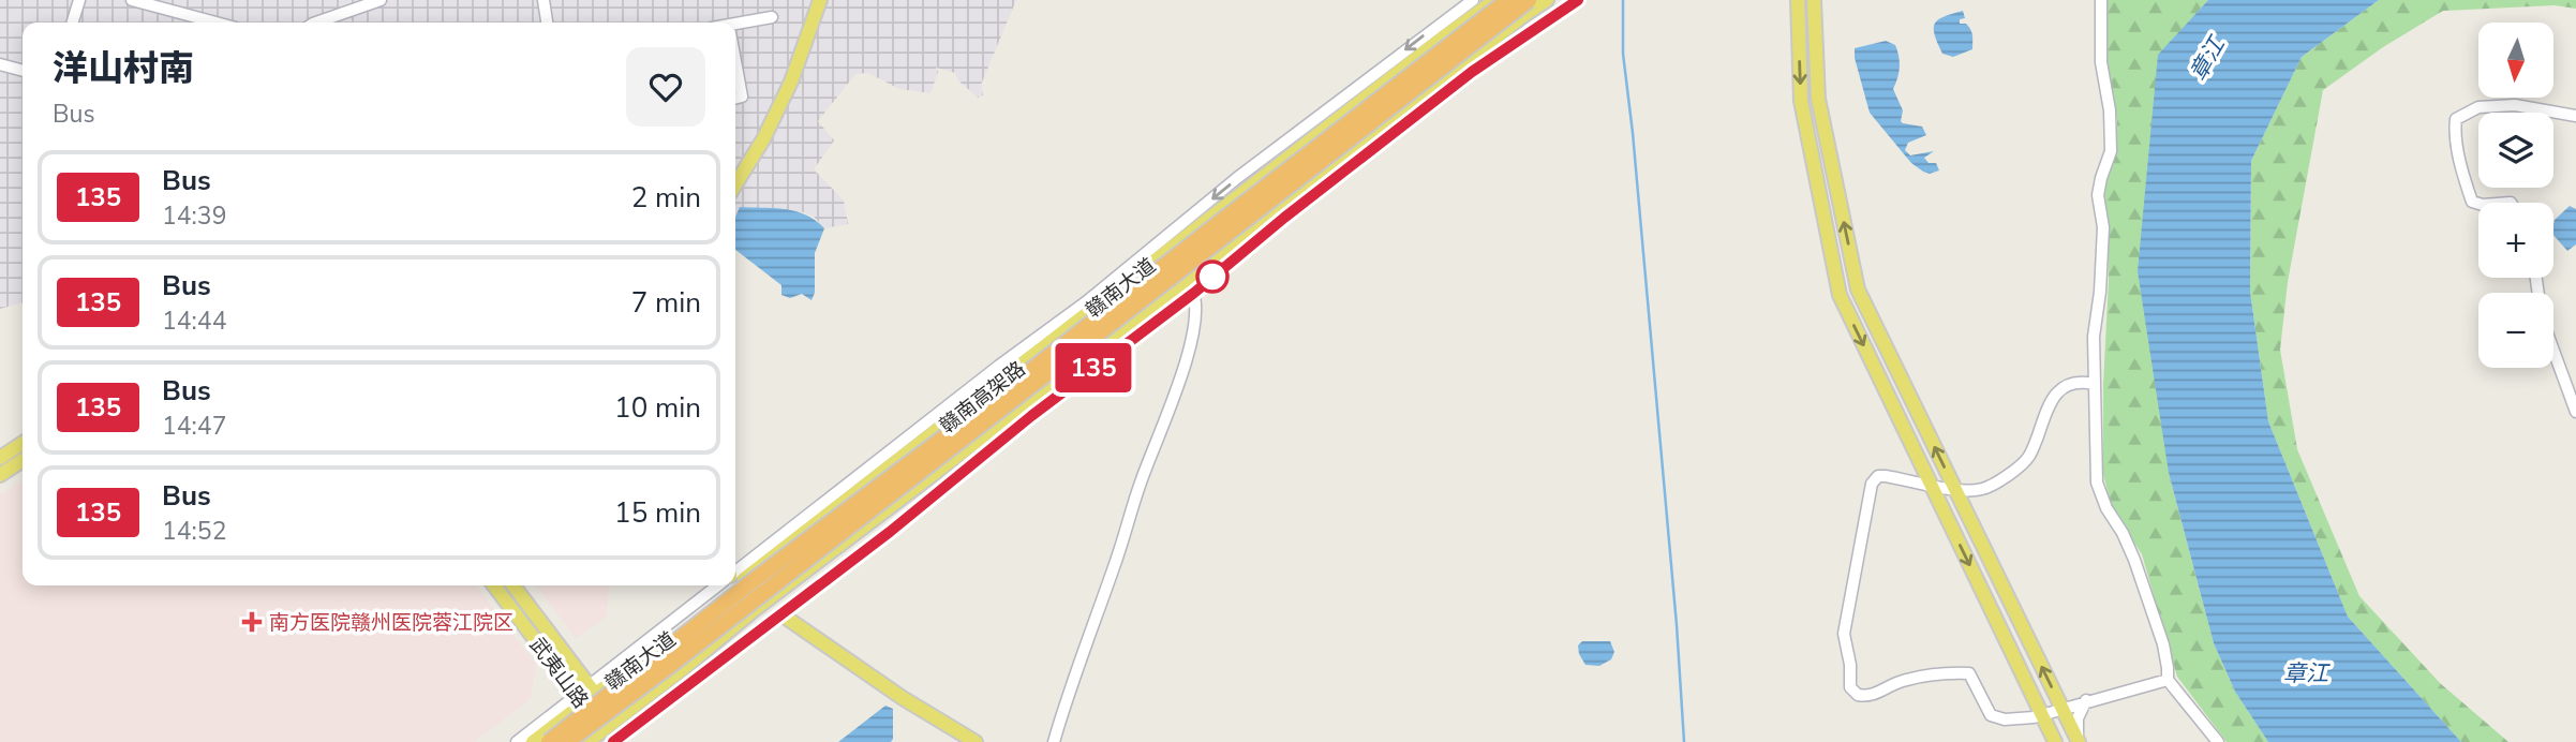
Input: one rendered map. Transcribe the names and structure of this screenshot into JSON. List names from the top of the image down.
{
  "streets": {
    "highway": ["赣南高架路"],
    "main road": ["赣南大道", "武夷山路"]
  },
  "crossings": [
    ["赣南大道", "武夷山路"]
  ],
  "water": ["章江"],
  "places": {
    "health": ["南方医院赣州医院蓉江院区"]
  },
  "lines": ["bus line 135"],
  "north": "bottom",
  "page": {
    "on_map": "135",
    "map_buttons": ["+", "−"],
    "heading": ["洋山村南", "Bus"],
    "list": [
      {
        "mark": "135",
        "name": "Bus",
        "note": "14:39",
        "value": "2 min"
      },
      {
        "mark": "135",
        "name": "Bus",
        "note": "14:44",
        "value": "7 min"
      },
      {
        "mark": "135",
        "name": "Bus",
        "note": "14:47",
        "value": "10 min"
      },
      {
        "mark": "135",
        "name": "Bus",
        "note": "14:52",
        "value": "15 min"
      }
    ]
  }
}
